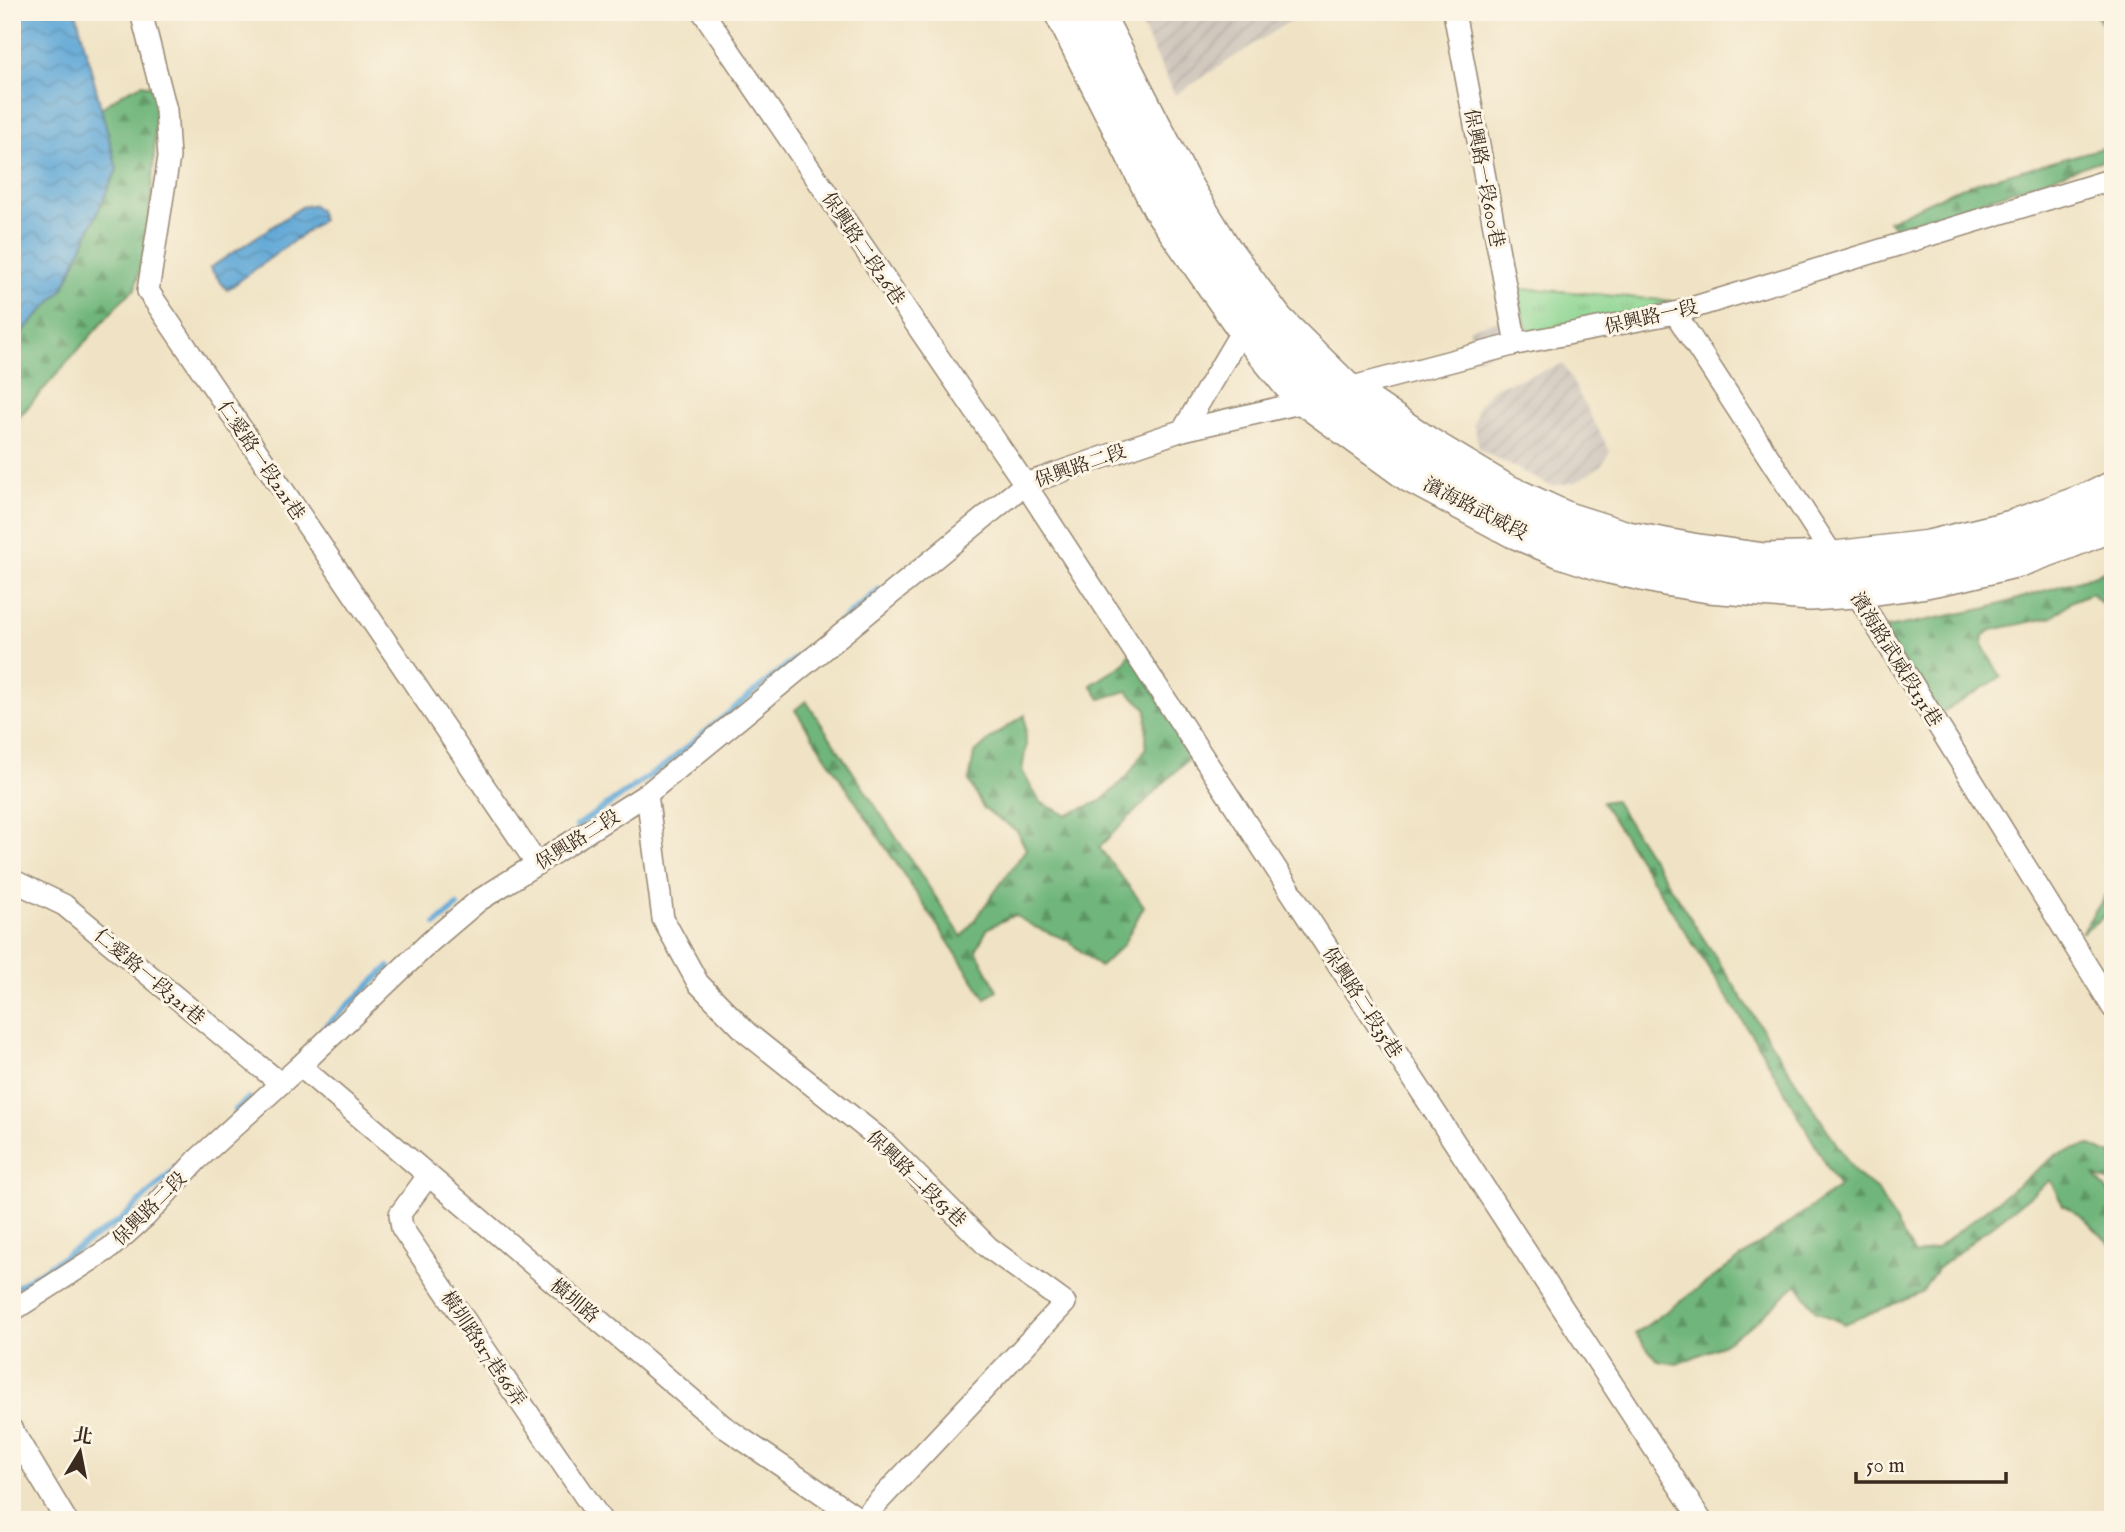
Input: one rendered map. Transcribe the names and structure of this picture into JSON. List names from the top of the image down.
{
  "streets": {
    "main road": ["濱海路武威段"],
    "street": [
      "保興路一段600巷",
      "保興路二段26巷",
      "保興路一段",
      "仁愛路一段221巷",
      "保興路二段",
      "濱海路武威段131巷",
      "仁愛路一段321巷",
      "保興路二段35巷",
      "保興路二段63巷",
      "橫圳路",
      "橫圳路817巷66弄"
    ]
  },
  "crossings": [
    ["保興路一段600巷", "保興路一段"],
    ["保興路二段26巷", "保興路二段"],
    ["保興路二段26巷", "保興路二段35巷"],
    ["保興路一段", "保興路二段"],
    ["保興路一段", "濱海路武威段"],
    ["保興路一段", "濱海路武威段131巷"],
    ["仁愛路一段221巷", "保興路二段"],
    ["保興路二段", "仁愛路一段321巷"],
    ["保興路二段", "保興路二段35巷"],
    ["保興路二段", "保興路二段63巷"],
    ["保興路二段", "橫圳路"],
    ["濱海路武威段", "濱海路武威段131巷"],
    ["保興路二段63巷", "橫圳路"],
    ["橫圳路", "橫圳路817巷66弄"]
  ],
  "scale_bar": "50 m",
  "north": "top"
}
